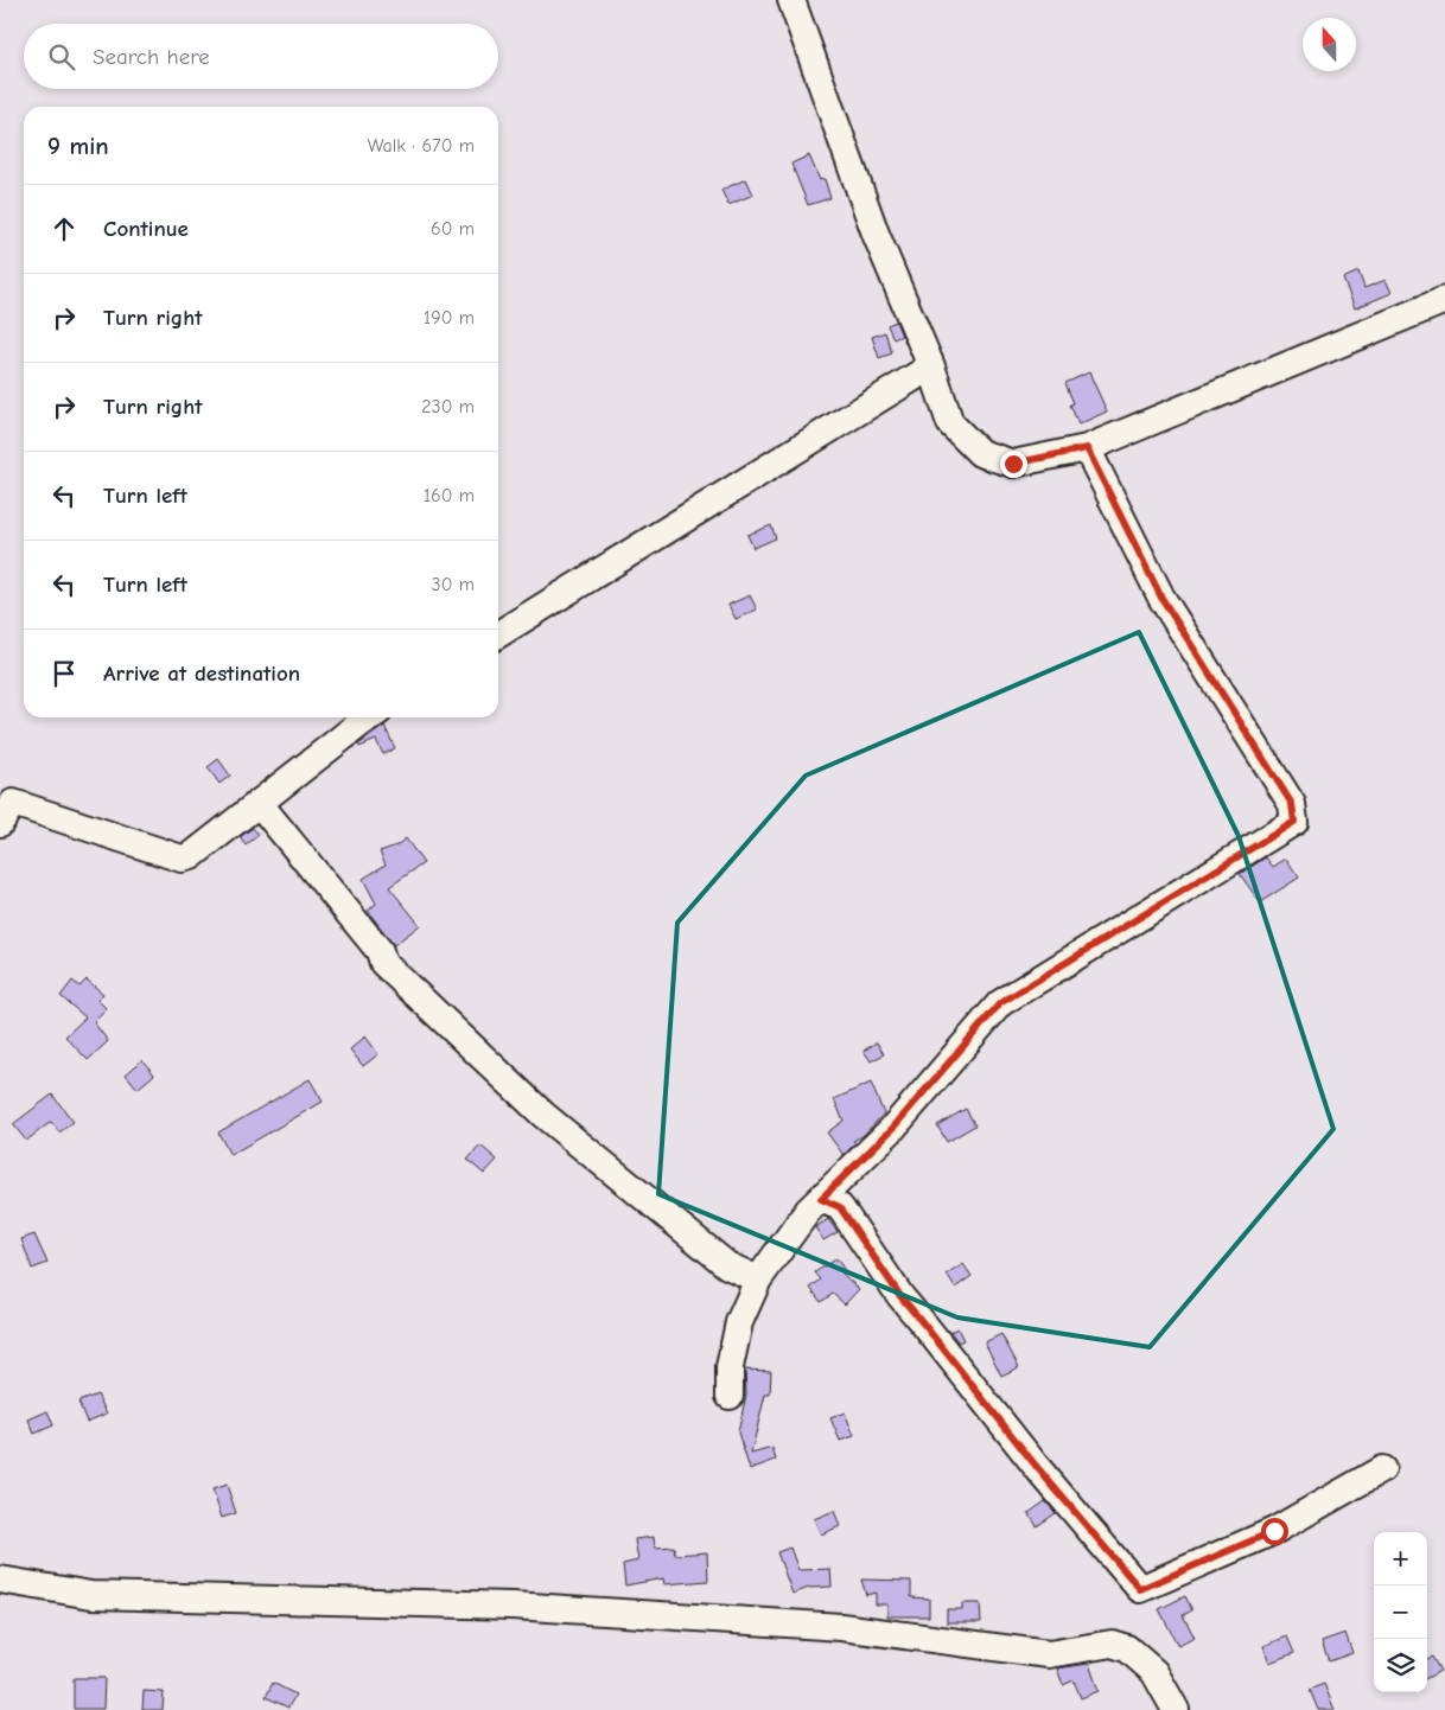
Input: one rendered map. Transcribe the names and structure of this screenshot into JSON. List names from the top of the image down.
{
  "north": "top",
  "page": {
    "search": "Search here",
    "heading": ["9 min", "Walk · 670 m"],
    "list": [
      ["Continue", "60 m"],
      ["Turn right", "190 m"],
      ["Turn right", "230 m"],
      ["Turn left", "160 m"],
      ["Turn left", "30 m"],
      "Arrive at destination"
    ],
    "map_buttons": ["+", "−"]
  }
}
